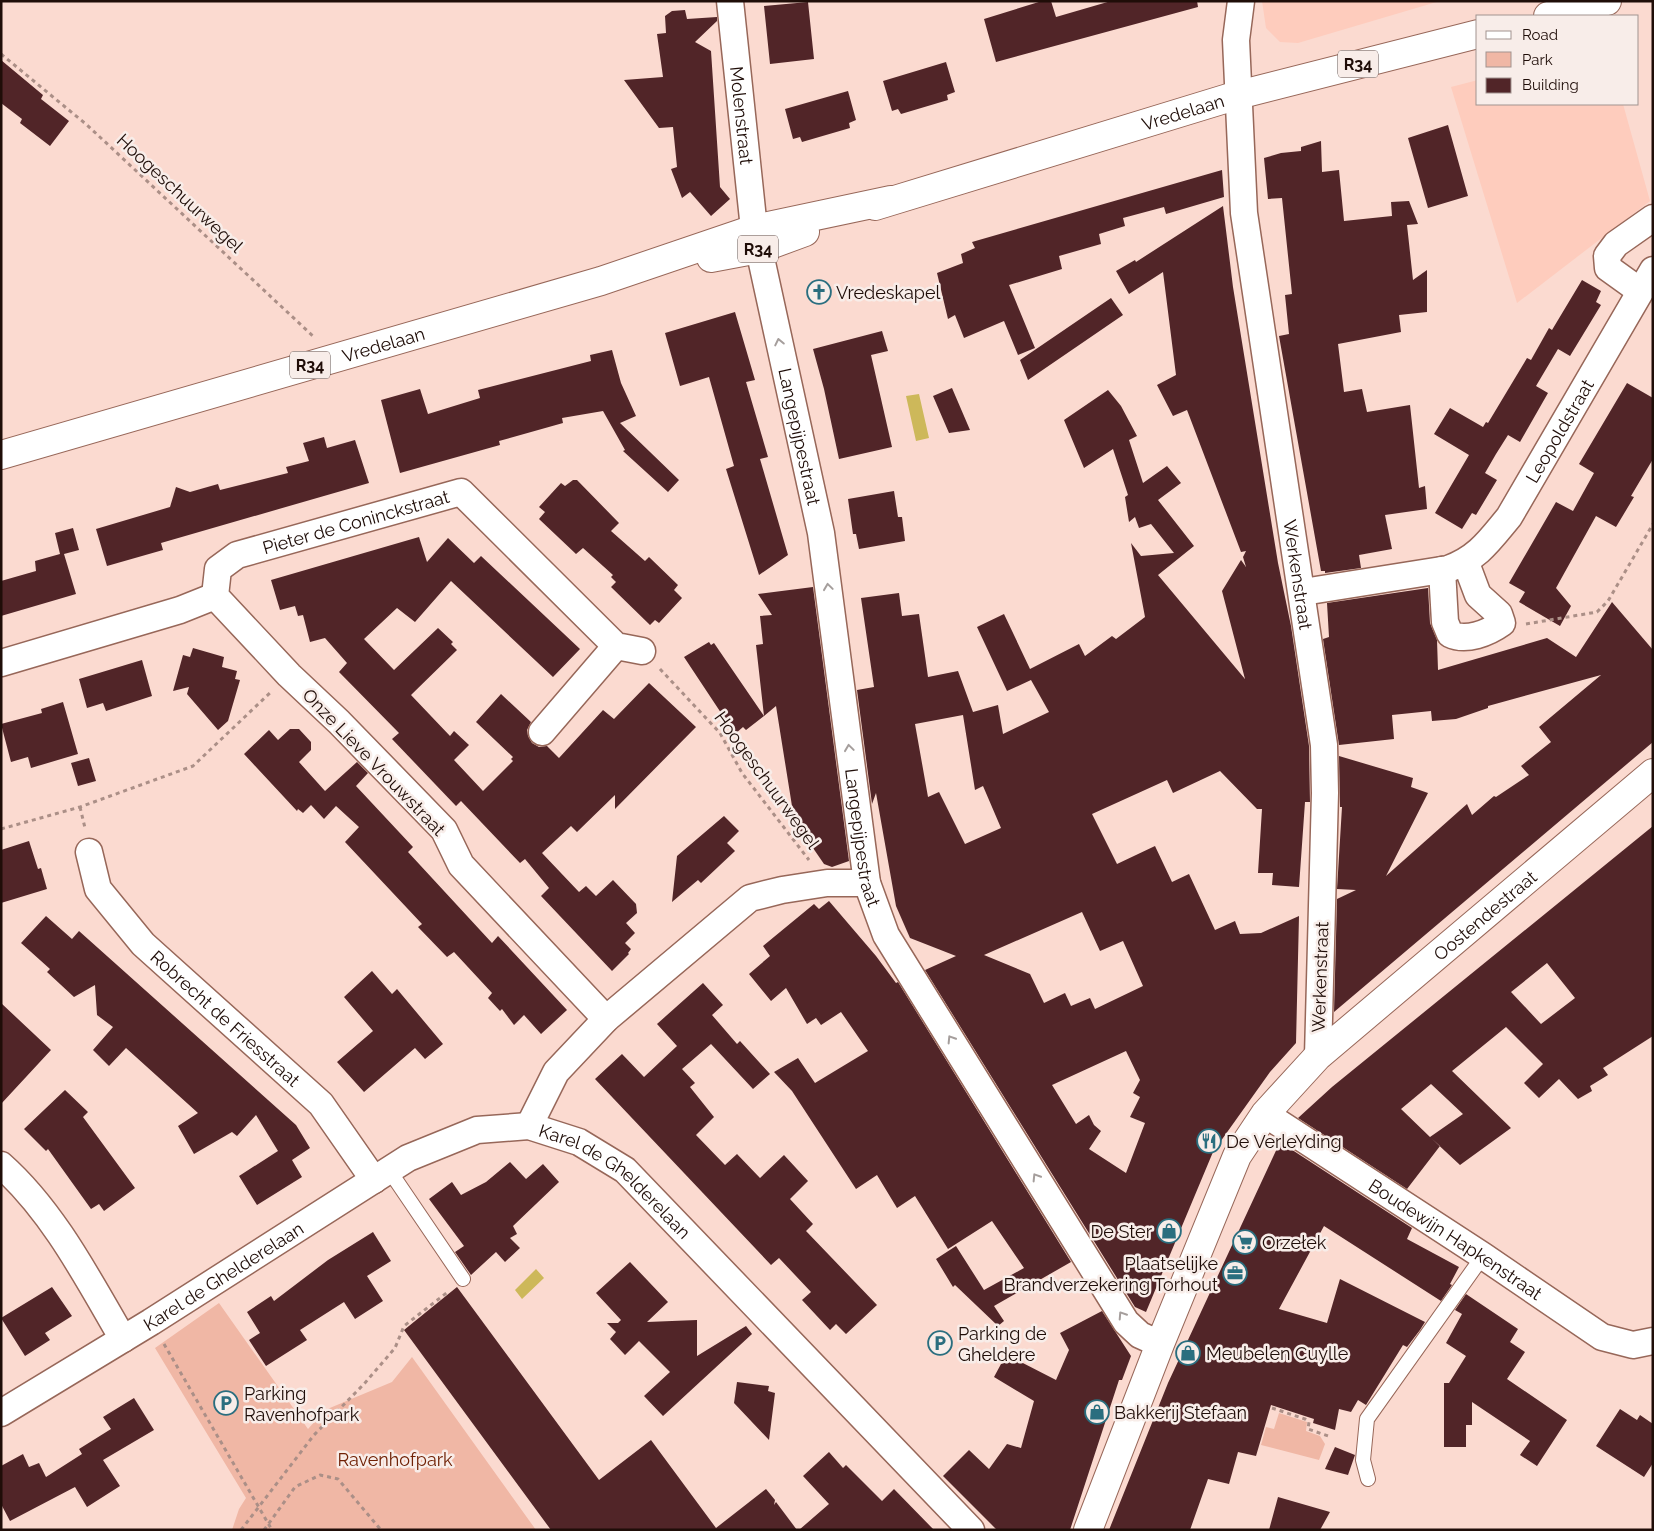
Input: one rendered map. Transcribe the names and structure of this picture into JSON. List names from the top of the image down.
{
  "streets": {
    "main road": ["R34", "Vredelaan", "Oostendestraat"],
    "street": [
      "Molenstraat",
      "Leopoldstraat",
      "Langepijpestraat",
      "Pieter de Coninckstraat",
      "Werkenstraat",
      "Onze Lieve Vrouwstraat",
      "Robrecht de Friesstraat",
      "Karel de Ghelderelaan",
      "Boudewijn Hapkenstraat"
    ],
    "path": ["Hoogeschuurwegel"]
  },
  "crossings": [
    ["Vredelaan", "Molenstraat"],
    ["Vredelaan", "Hoogeschuurwegel"],
    ["Vredelaan", "Langepijpestraat"],
    ["Vredelaan", "Werkenstraat"],
    ["Molenstraat", "Langepijpestraat"],
    ["Langepijpestraat", "Oostendestraat"],
    ["Pieter de Coninckstraat", "Onze Lieve Vrouwstraat"],
    ["Werkenstraat", "Oostendestraat"],
    ["Oostendestraat", "Boudewijn Hapkenstraat"],
    ["Robrecht de Friesstraat", "Karel de Ghelderelaan"]
  ],
  "one_way": ["Langepijpestraat"],
  "parks": ["Ravenhofpark"],
  "places": {
    "church": ["Vredeskapel"],
    "restaurant": ["De VerleYding"],
    "shop": ["De Ster", "Meubelen Cuylle", "Bakkerij Stefaan"],
    "supermarket": ["Orzełek"],
    "office": ["Plaatselijke Brandverzekering Torhout"],
    "parking": ["Parking de Gheldere", "Parking Ravenhofpark"]
  },
  "legend": ["Road", "Park", "Building"]
}
